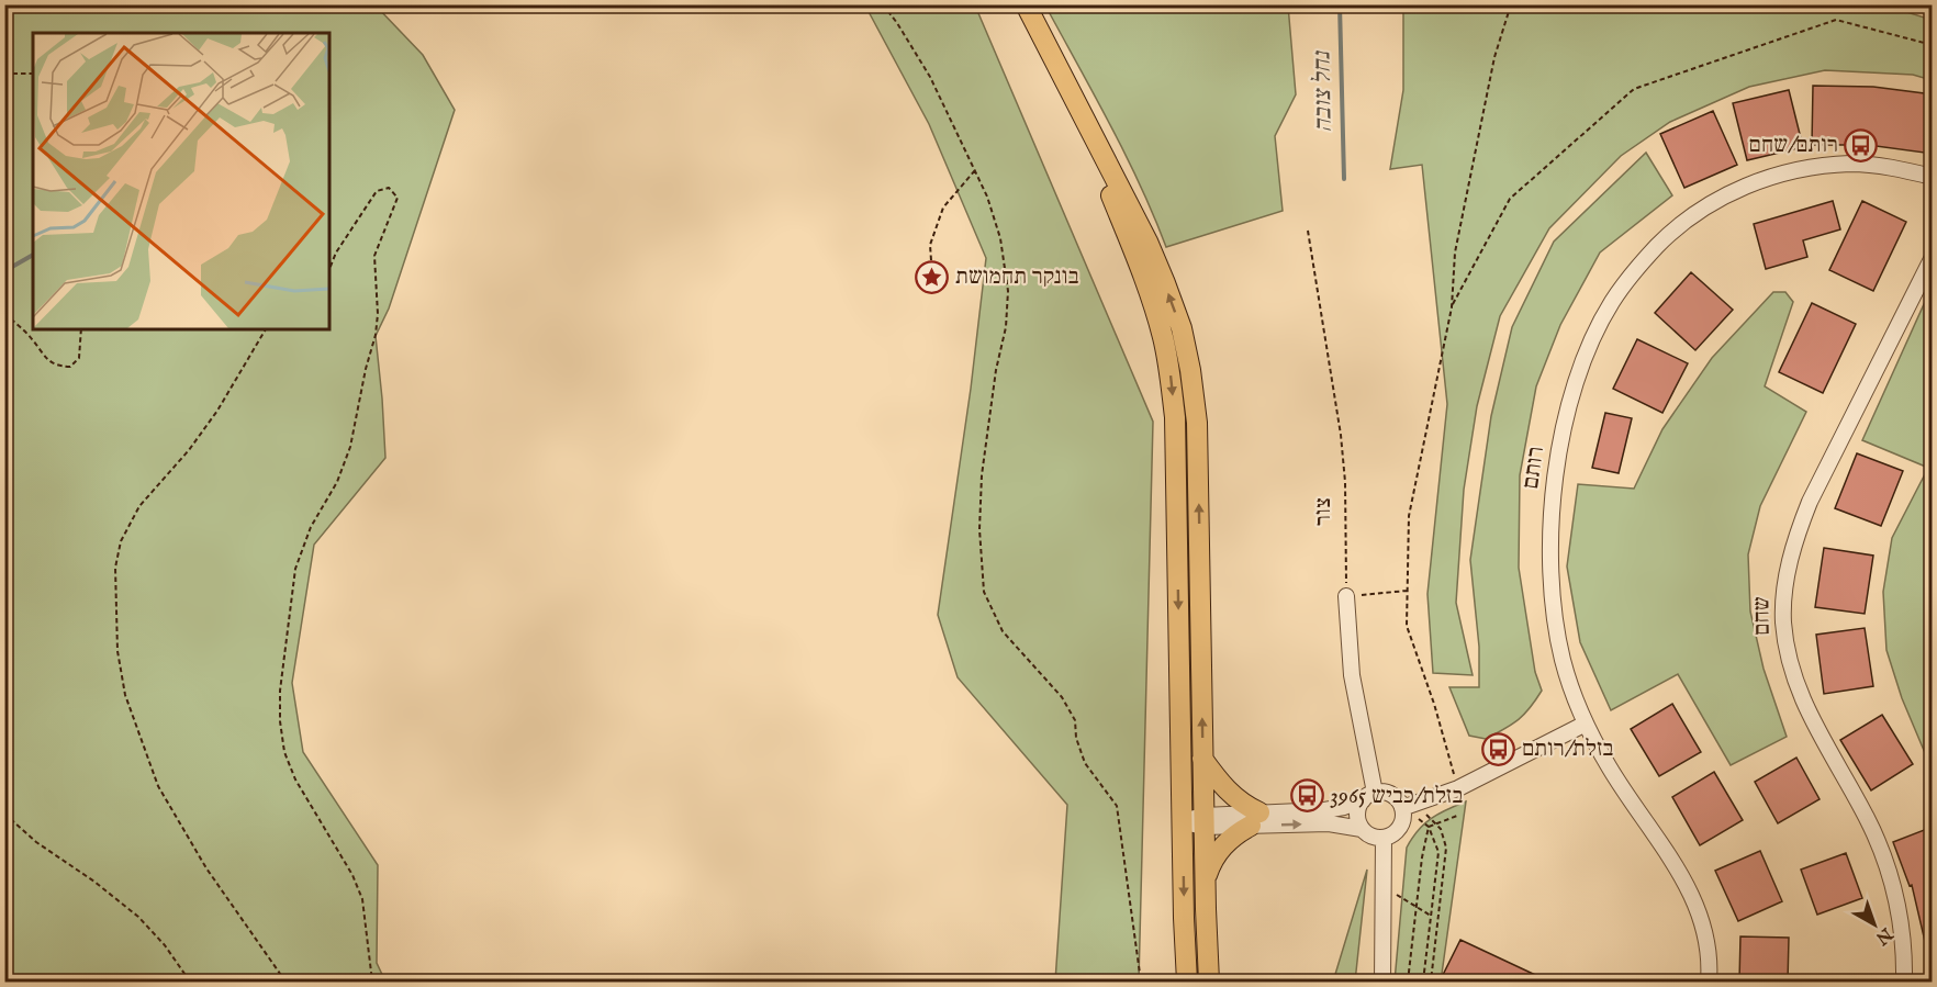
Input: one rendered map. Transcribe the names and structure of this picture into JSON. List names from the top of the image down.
{
  "streets": {
    "street": ["רותם", "שחם"],
    "path": ["צור"]
  },
  "water": ["נחל צובה"],
  "places": {
    "bus stop": ["רותם/שחם", "בזלת/רותם", "בזלת/כביש 3965"],
    "place": ["בונקר תחמושת"]
  },
  "north": "bottom right"
}
